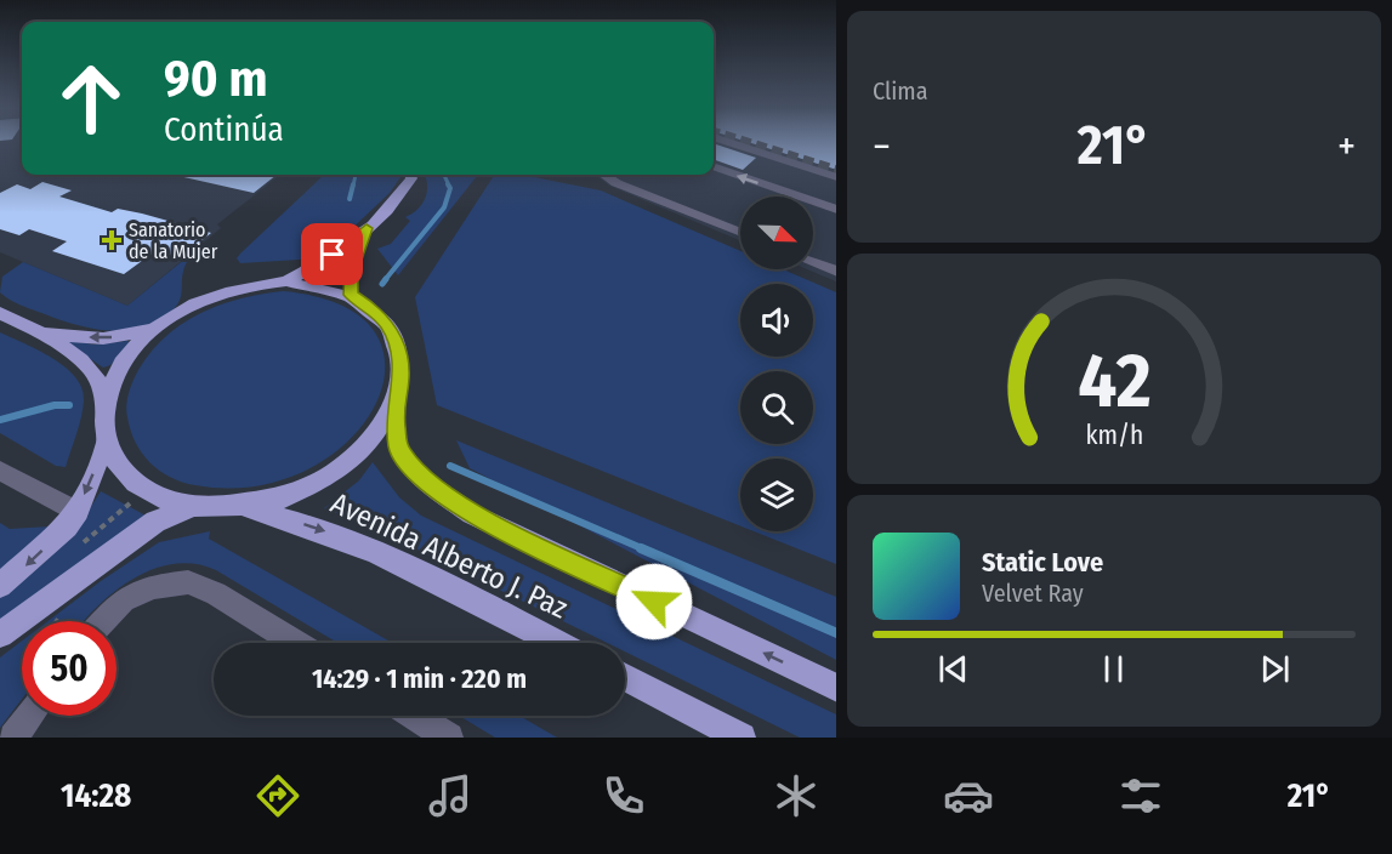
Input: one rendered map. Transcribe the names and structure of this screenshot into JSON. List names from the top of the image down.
{
  "streets": {
    "main road": ["Avenida Alberto J. Paz"]
  },
  "places": {
    "health": ["Sanatorio de la Mujer"]
  },
  "north": "bottom right",
  "page": {
    "tile": "Clima",
    "turn": ["90 m", "Continúa"],
    "heat": ["−", "21°", "+"],
    "song": ["Static Love", "Velvet Ray"],
    "limit": "50",
    "trip": "14:29 · 1 min · 220 m",
    "tabs": ["14:28", "21°"],
    "gauge": ["42", "km/h"]
  }
}
